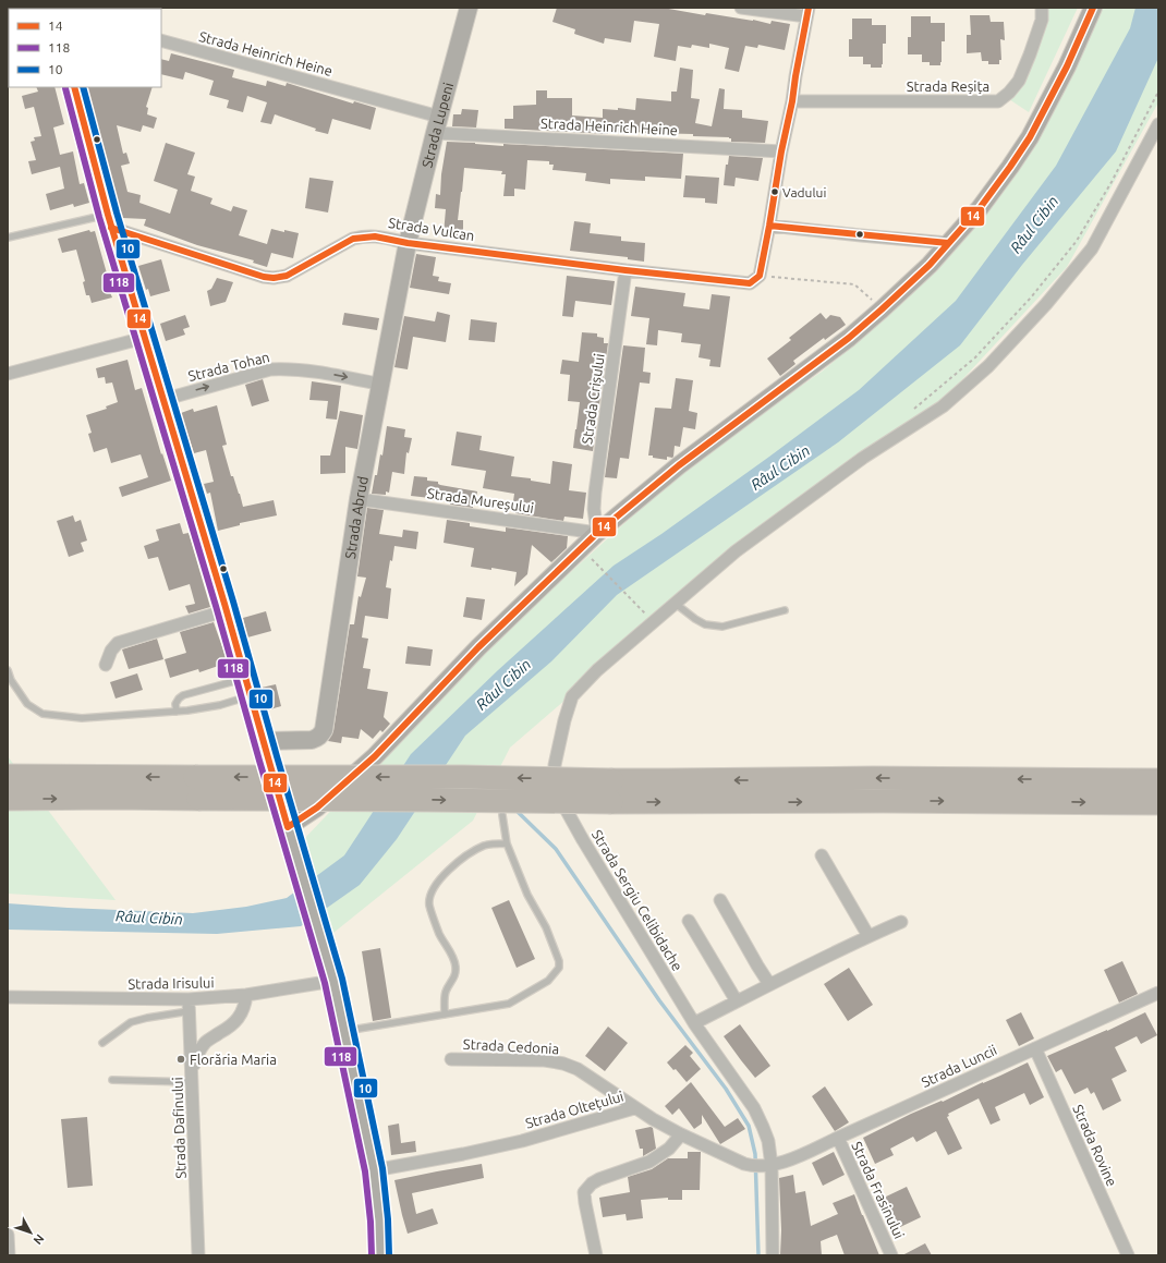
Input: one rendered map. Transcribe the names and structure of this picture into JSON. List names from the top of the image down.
{
  "streets": {
    "street": [
      "Strada Heinrich Heine",
      "Strada Reșița",
      "Strada Lupeni",
      "Strada Vulcan",
      "Strada Tohan",
      "Strada Crișului",
      "Strada Mureșului",
      "Strada Abrud",
      "Strada Sergiu Celibidache",
      "Strada Irisului",
      "Strada Cedonia",
      "Strada Luncii",
      "Strada Oltețului",
      "Strada Dafinului",
      "Strada Rovine",
      "Strada Frasinului"
    ]
  },
  "crossings": [
    ["Strada Heinrich Heine", "Strada Lupeni"],
    ["Strada Lupeni", "Strada Vulcan"],
    ["Strada Lupeni", "Strada Abrud"],
    ["Strada Vulcan", "Strada Crișului"],
    ["Strada Vulcan", "Strada Abrud"],
    ["Strada Tohan", "Strada Abrud"],
    ["Strada Crișului", "Strada Mureșului"],
    ["Strada Mureșului", "Strada Abrud"],
    ["Strada Sergiu Celibidache", "Strada Luncii"],
    ["Strada Sergiu Celibidache", "Strada Oltețului"],
    ["Strada Irisului", "Strada Dafinului"],
    ["Strada Cedonia", "Strada Oltețului"],
    ["Strada Luncii", "Strada Oltețului"],
    ["Strada Luncii", "Strada Rovine"],
    ["Strada Luncii", "Strada Frasinului"]
  ],
  "one_way": ["Strada Tohan"],
  "water": ["Râul Cibin"],
  "places": ["Vadului", "Florăria Maria"],
  "lines": ["transit line 14", "transit line 10", "transit line 118"],
  "legend": ["14", "118", "10"],
  "north": "bottom right"
}
